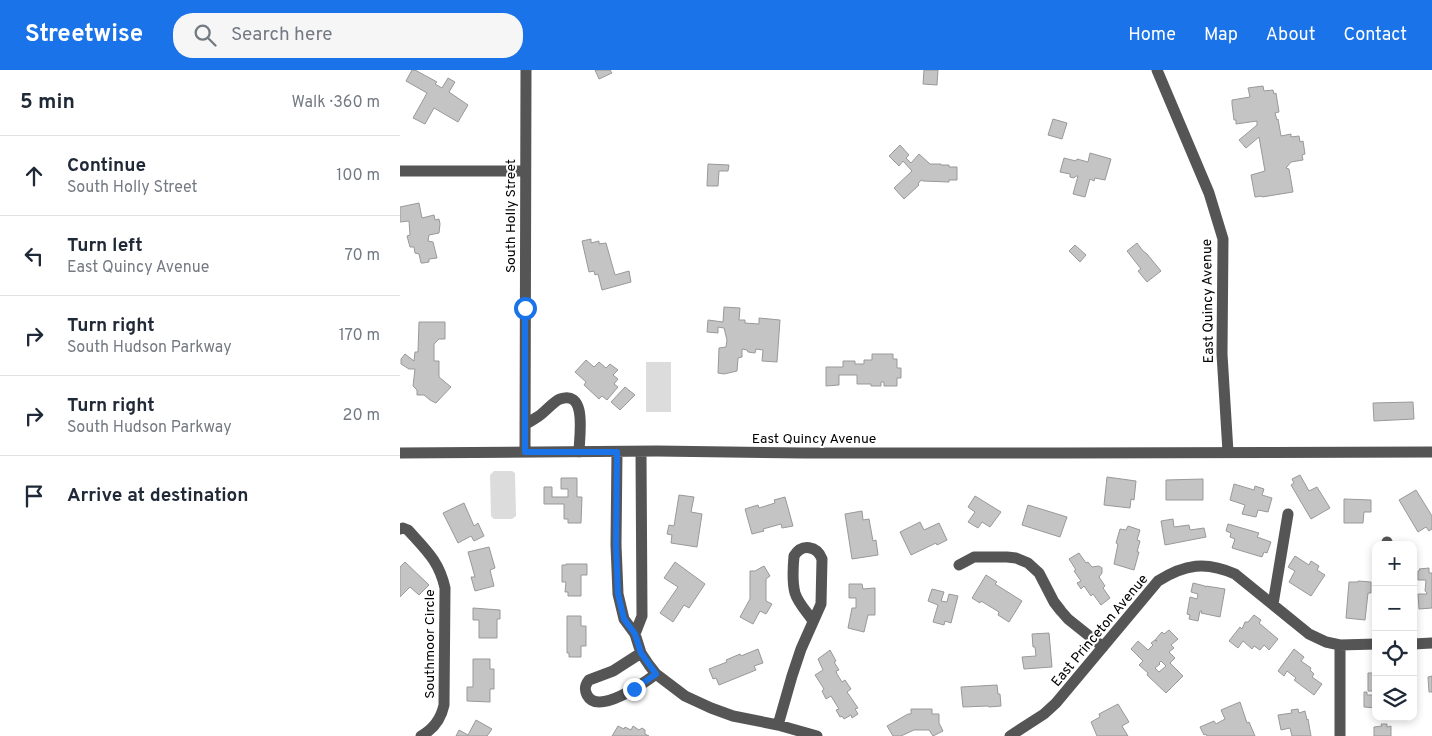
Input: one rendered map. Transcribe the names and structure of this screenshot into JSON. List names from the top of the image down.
{
  "streets": {
    "street": [
      "South Holly Street",
      "East Quincy Avenue",
      "East Princeton Avenue",
      "Southmoor Circle"
    ]
  },
  "crossings": [
    ["South Holly Street", "East Quincy Avenue"]
  ],
  "page": {
    "header": "Streetwise",
    "search": "Search here",
    "nav": [
      "Home",
      "Map",
      "About",
      "Contact"
    ],
    "heading": ["5 min", "Walk · 360 m"],
    "list": [
      ["Continue", "South Holly Street", "100 m"],
      ["Turn left", "East Quincy Avenue", "70 m"],
      ["Turn right", "South Hudson Parkway", "170 m"],
      ["Turn right", "South Hudson Parkway", "20 m"],
      "Arrive at destination"
    ],
    "map_buttons": ["+", "−"]
  }
}
